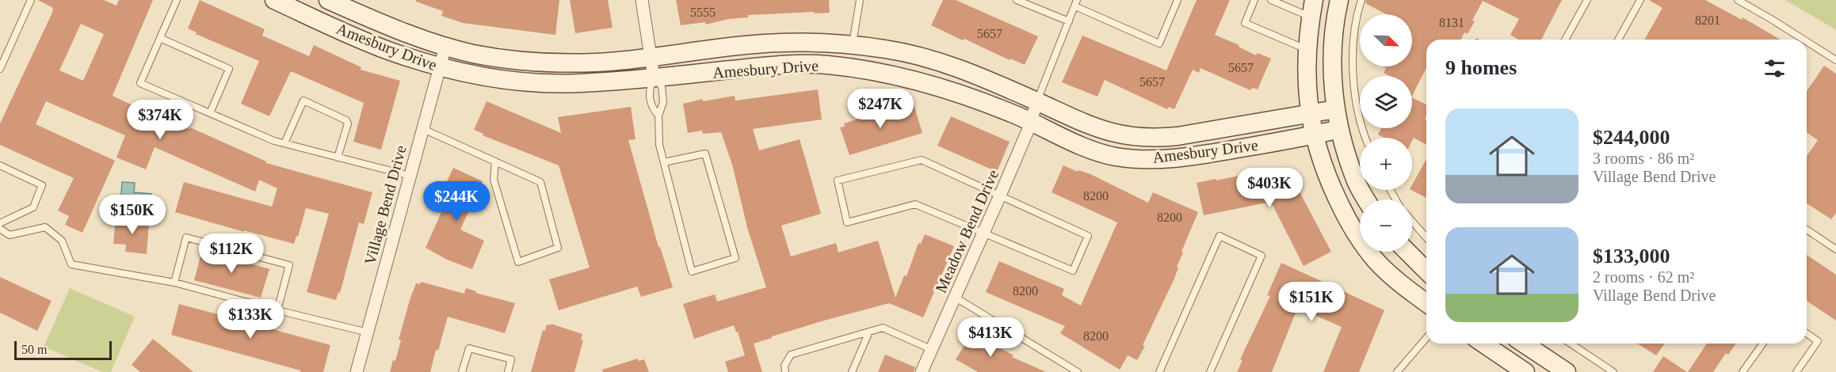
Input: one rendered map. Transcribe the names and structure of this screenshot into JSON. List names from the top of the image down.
{
  "streets": {
    "street": ["Amesbury Drive", "Village Bend Drive", "Meadow Bend Drive"]
  },
  "crossings": [
    ["Amesbury Drive", "Village Bend Drive"],
    ["Amesbury Drive", "Meadow Bend Drive"]
  ],
  "house_numbers": [
    "5555",
    "8201",
    "8131",
    "5657",
    "5657",
    "5657",
    "8200",
    "8200",
    "8200",
    "8200"
  ],
  "scale_bar": "50 m",
  "north": "bottom right",
  "page": {
    "map_buttons": ["+", "−"],
    "heading": "9 homes",
    "price": [
      "$247K",
      "$374K",
      "$403K",
      "$244K",
      "$150K",
      "$112K",
      "$151K",
      "$133K",
      "$413K"
    ],
    "list": [
      {
        "name": "$244,000",
        "note": "3 rooms · 86 m² · Village Bend Drive"
      },
      {
        "name": "$133,000",
        "note": "2 rooms · 62 m² · Village Bend Drive"
      }
    ],
    "scale": "50 m"
  }
}
